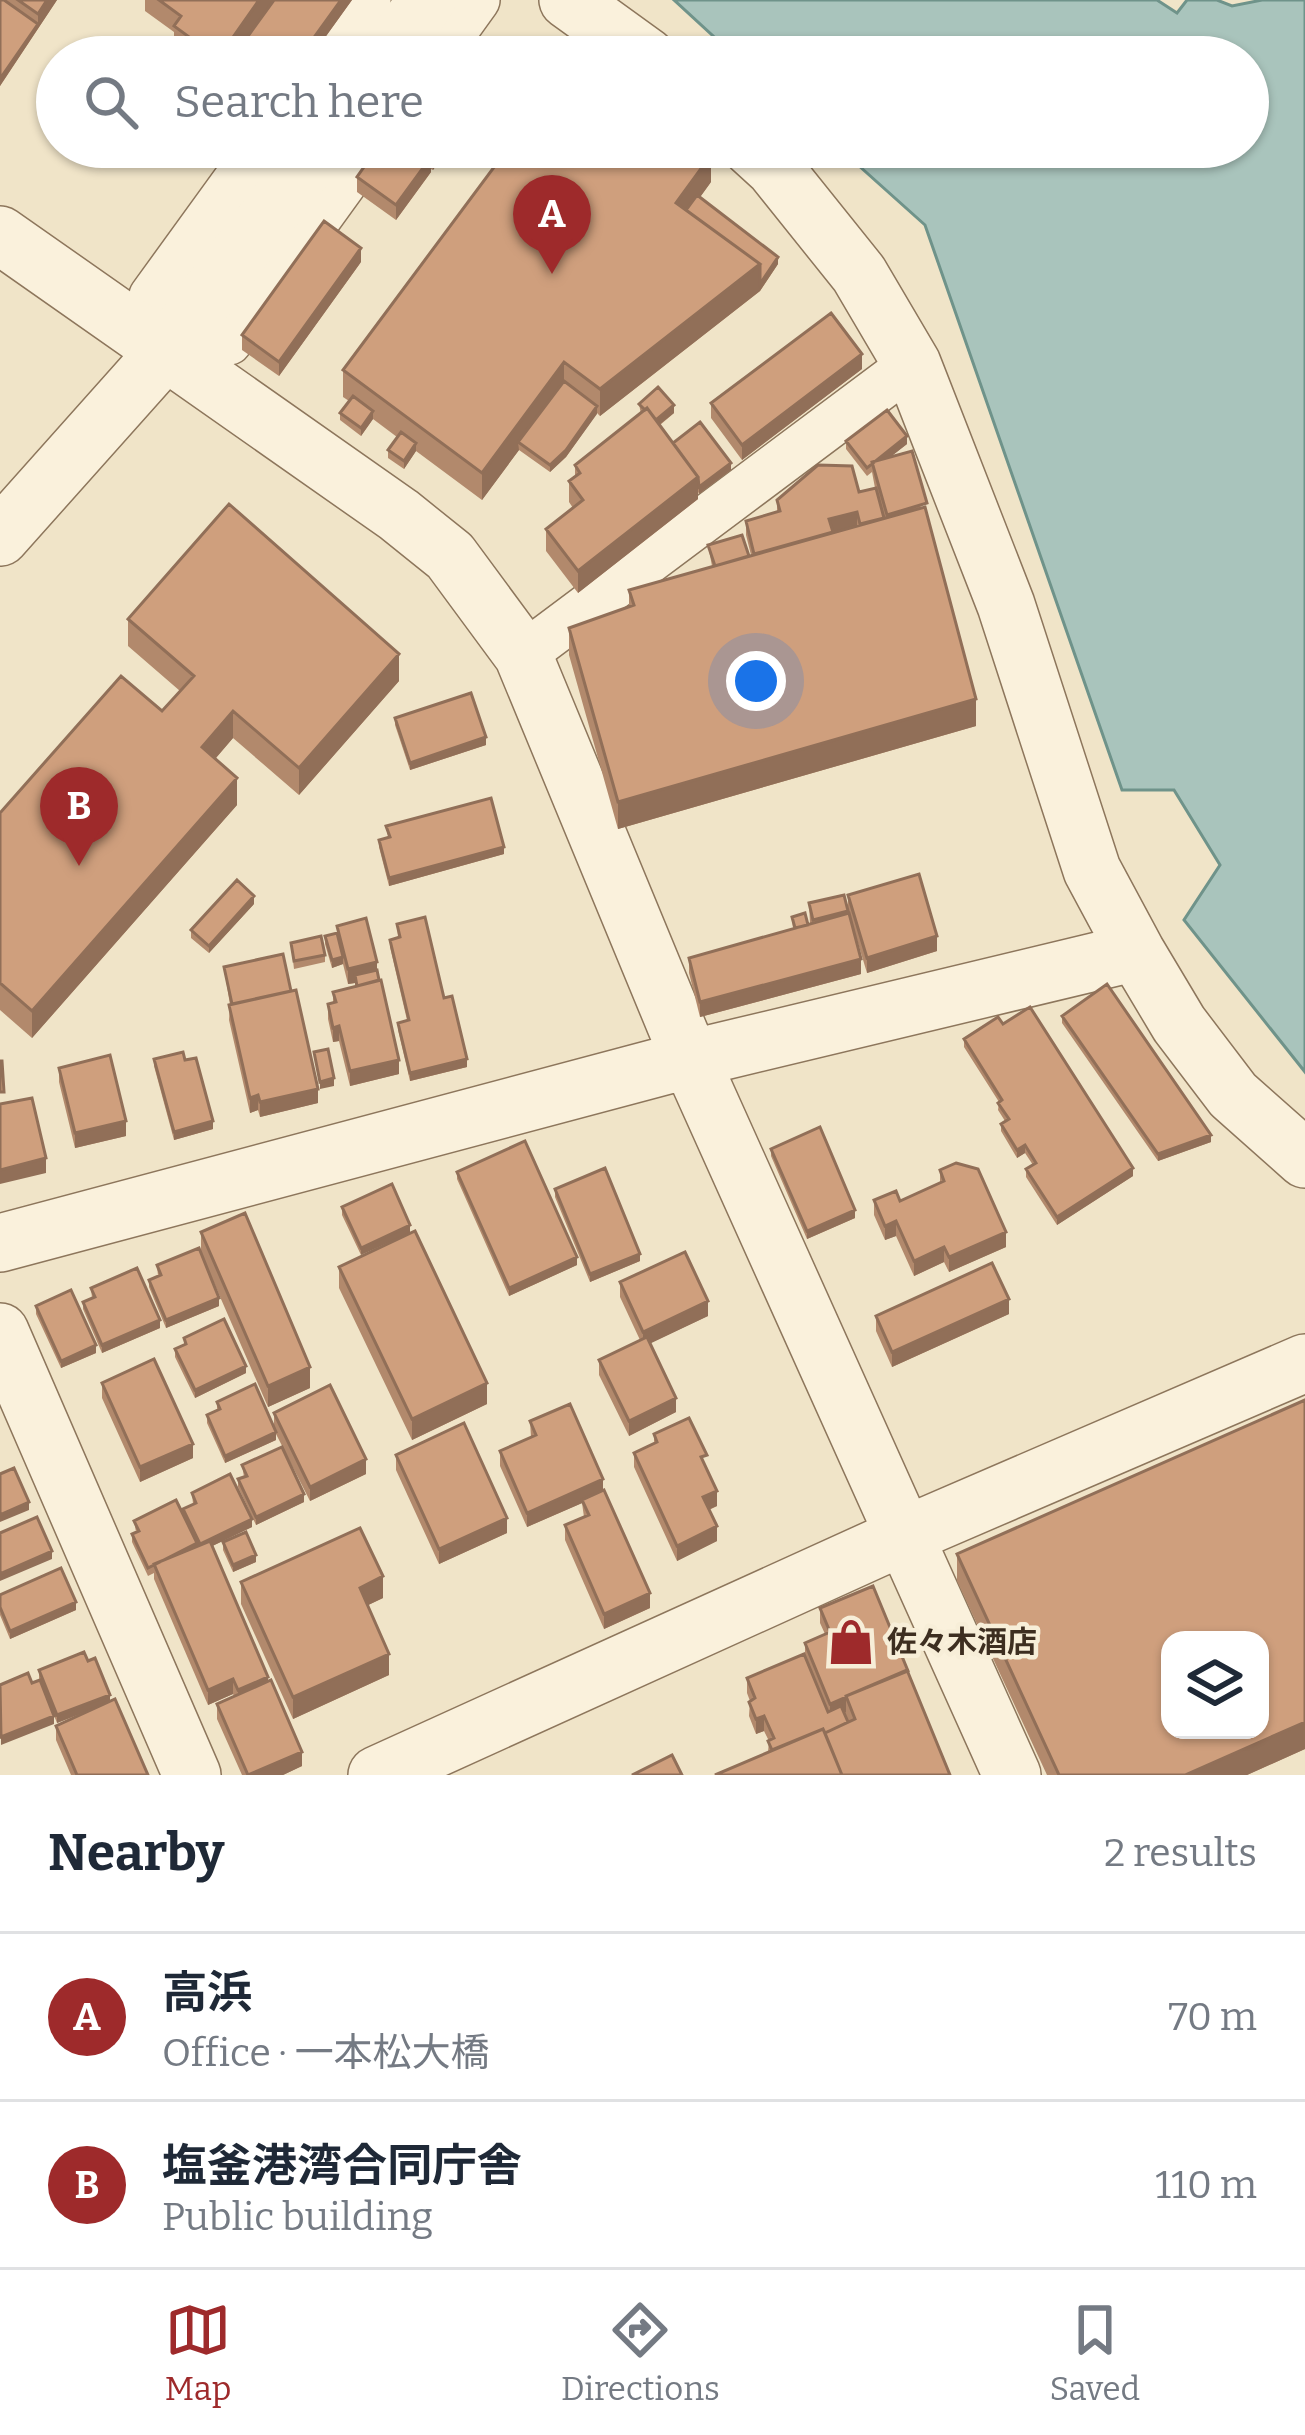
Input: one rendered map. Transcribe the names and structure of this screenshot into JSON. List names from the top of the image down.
{
  "places": {
    "shop": ["佐々木酒店"]
  },
  "page": {
    "search": "Search here",
    "pins": ["A", "B"],
    "heading": ["Nearby", "2 results"],
    "list": [
      {
        "mark": "A",
        "name": "高浜",
        "note": "Office · 一本松大橋",
        "value": "70 m"
      },
      {
        "mark": "B",
        "name": "塩釜港湾合同庁舎",
        "note": "Public building",
        "value": "110 m"
      }
    ],
    "nav": ["Map", "Directions", "Saved"]
  }
}
